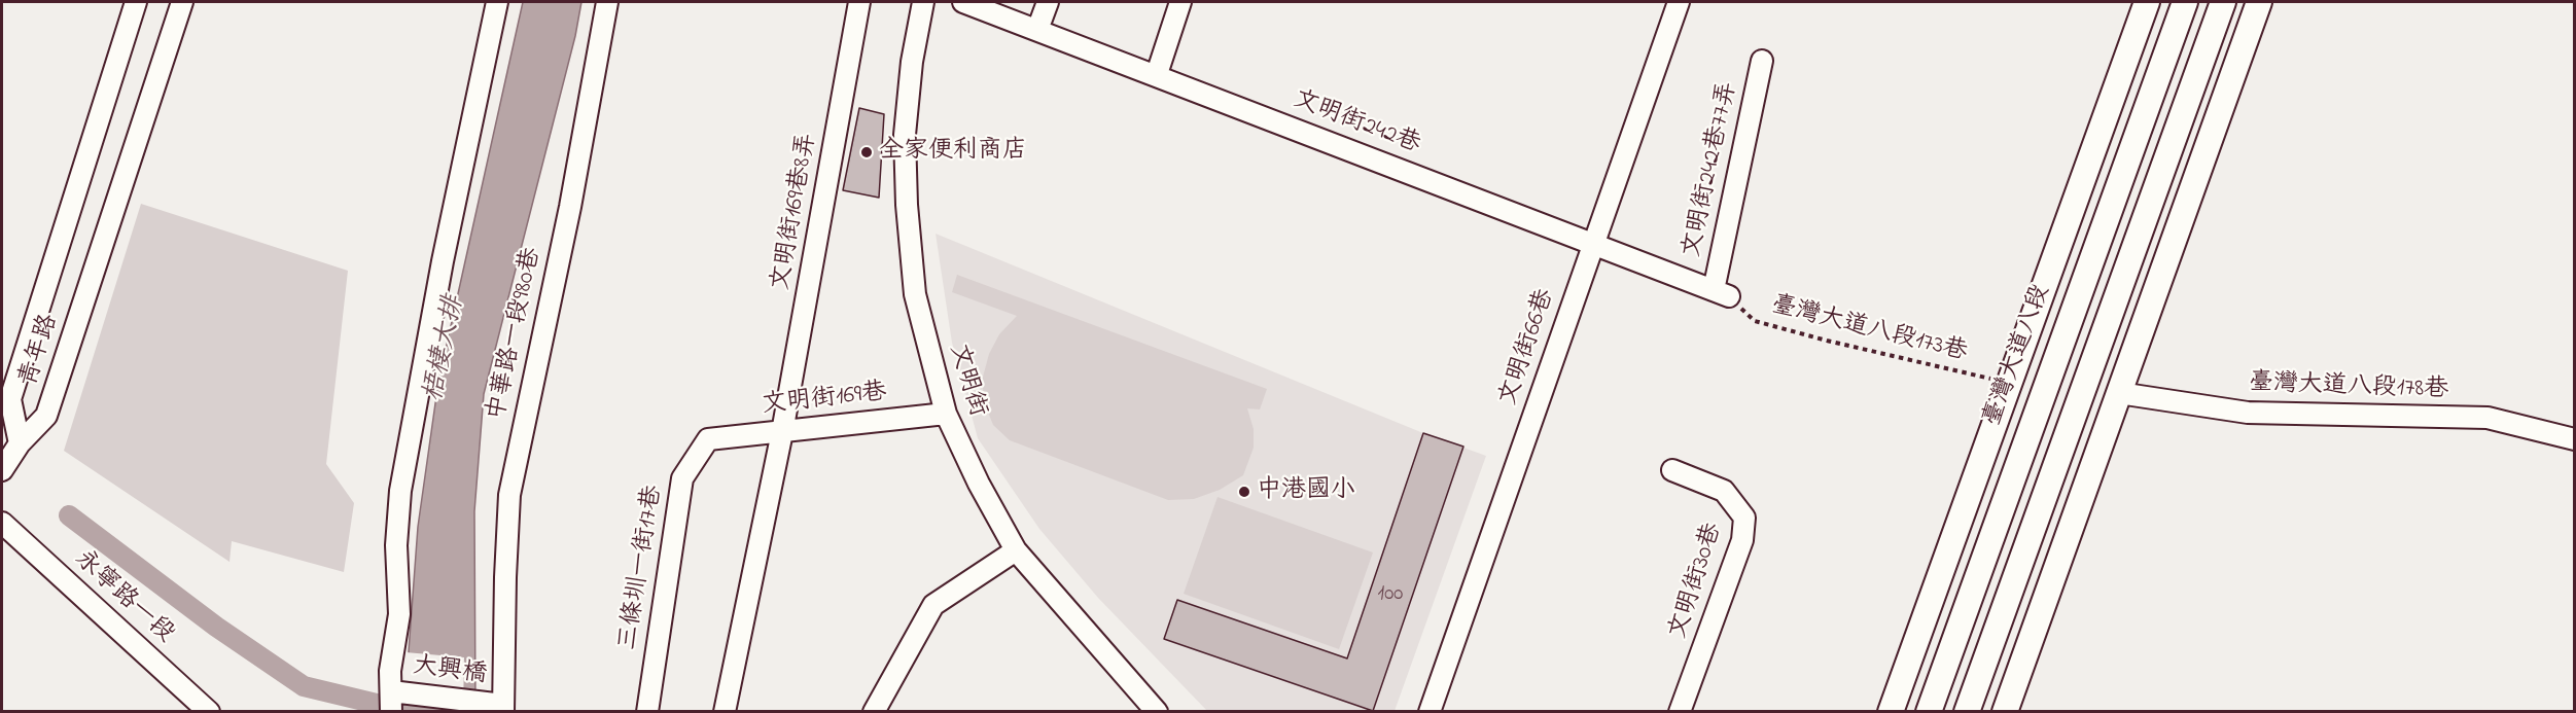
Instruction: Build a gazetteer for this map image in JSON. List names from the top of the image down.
{
  "streets": {
    "main road": ["臺灣大道八段"],
    "street": [
      "文明街242巷",
      "文明街242巷77弄",
      "文明街169巷8弄",
      "中華路一段980巷",
      "文明街66巷",
      "青年路",
      "文明街",
      "臺灣大道八段178巷",
      "文明街169巷",
      "三條圳一街17巷",
      "文明街30巷",
      "永寧路一段",
      "大興橋"
    ],
    "path": ["臺灣大道八段173巷"]
  },
  "crossings": [
    ["文明街242巷", "文明街242巷77弄"],
    ["文明街242巷", "臺灣大道八段173巷"],
    ["文明街242巷", "文明街66巷"],
    ["文明街242巷77弄", "臺灣大道八段173巷"],
    ["文明街169巷8弄", "文明街169巷"],
    ["臺灣大道八段173巷", "臺灣大道八段"],
    ["中華路一段980巷", "大興橋"],
    ["文明街", "文明街169巷"],
    ["文明街169巷", "三條圳一街17巷"]
  ],
  "water": ["梧棲大排"],
  "places": ["全家便利商店", "中港國小"],
  "house_numbers": ["100"]
}
